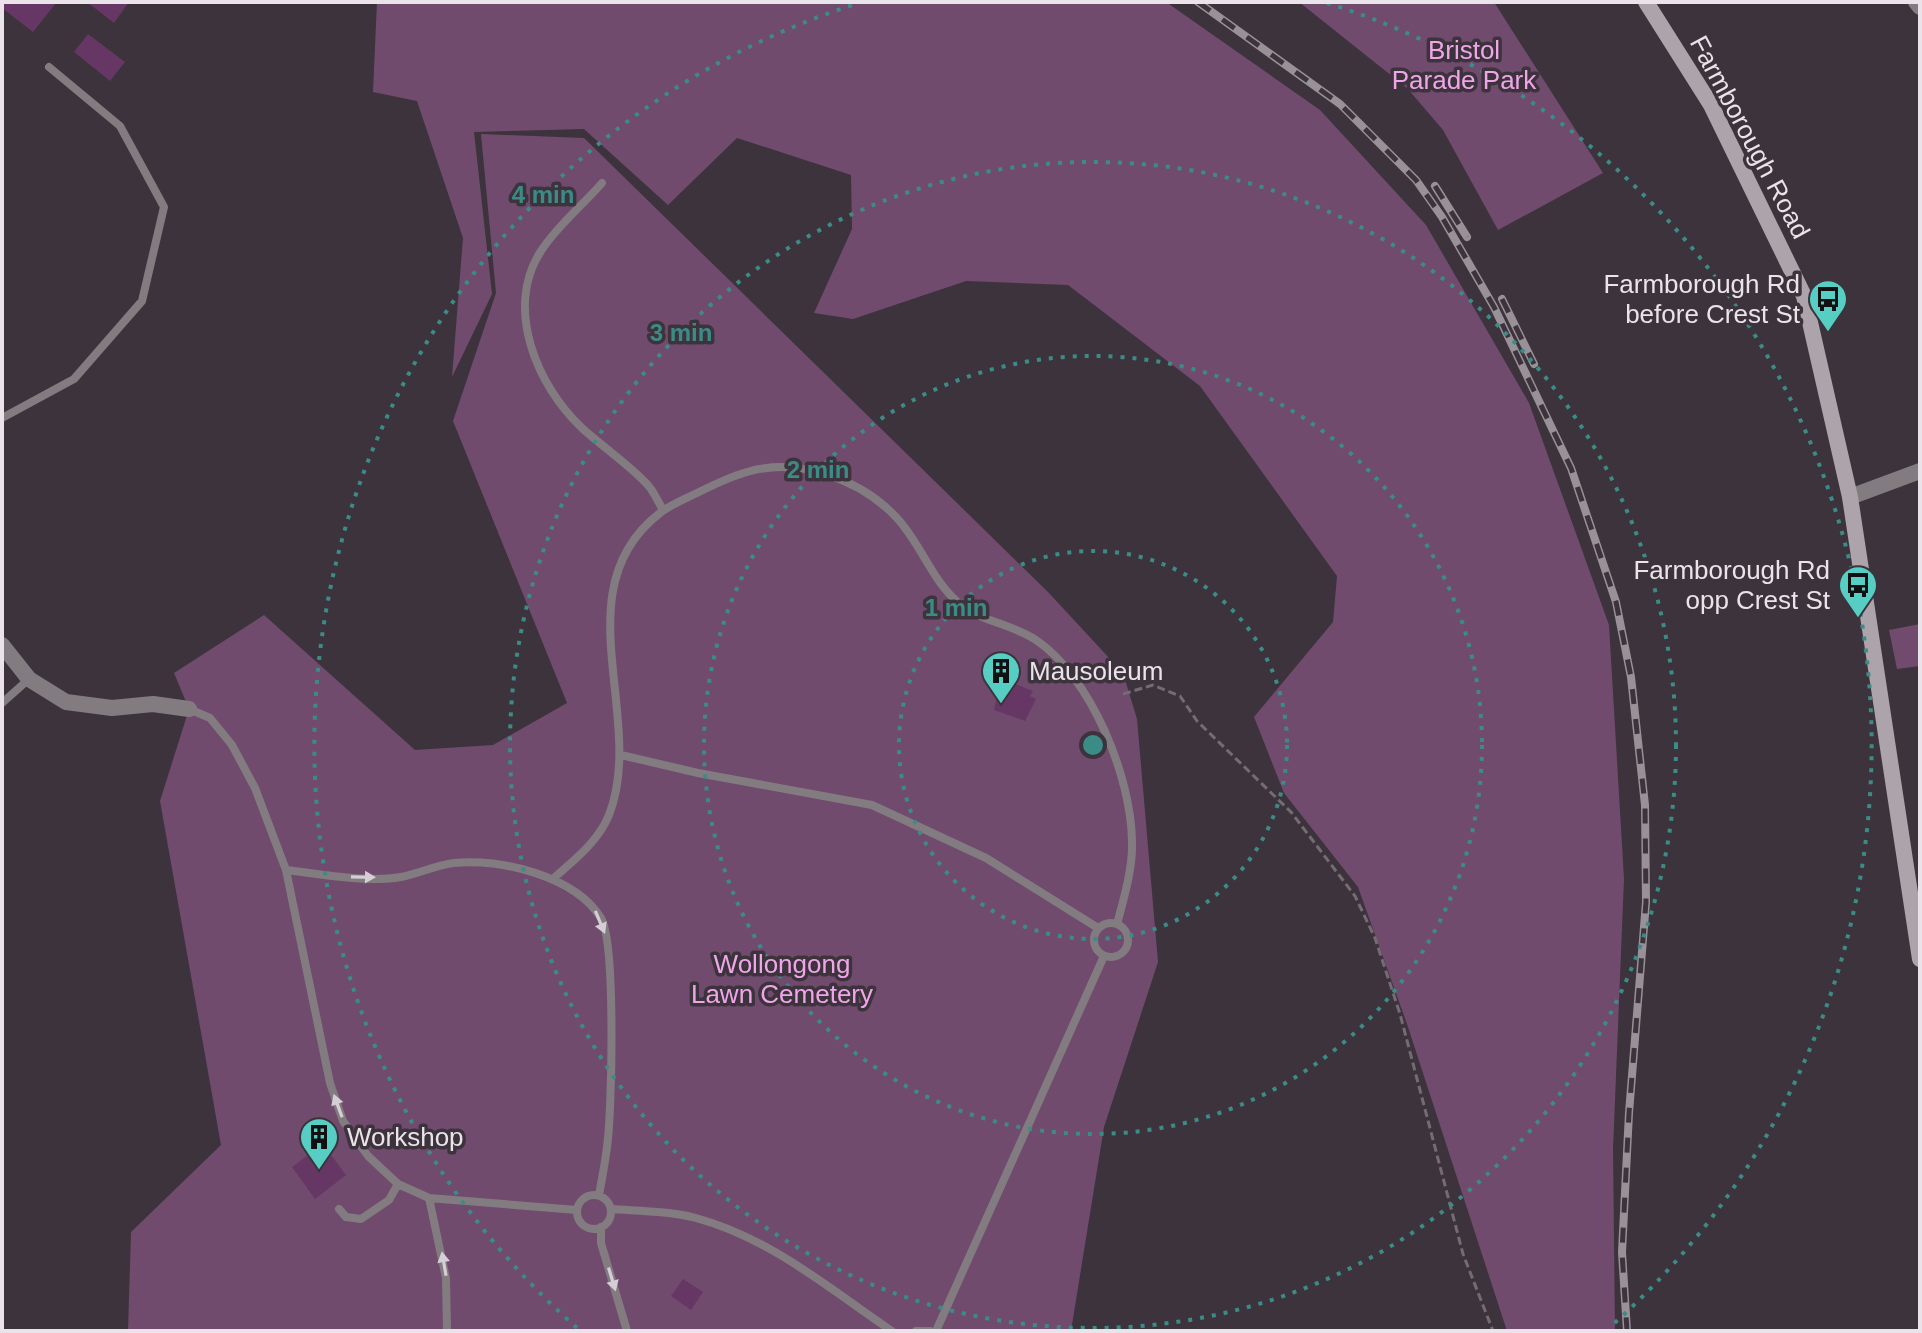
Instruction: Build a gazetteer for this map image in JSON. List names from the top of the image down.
{
  "streets": {
    "street": ["Farmborough Road"]
  },
  "parks": ["Bristol Parade Park", "Wollongong Lawn Cemetery"],
  "places": {
    "bus stop": ["Farmborough Rd before Crest St", "Farmborough Rd opp Crest St"],
    "building": ["Mausoleum", "Workshop"]
  },
  "rings": [
    "4 min",
    "3 min",
    "2 min",
    "1 min"
  ]
}
